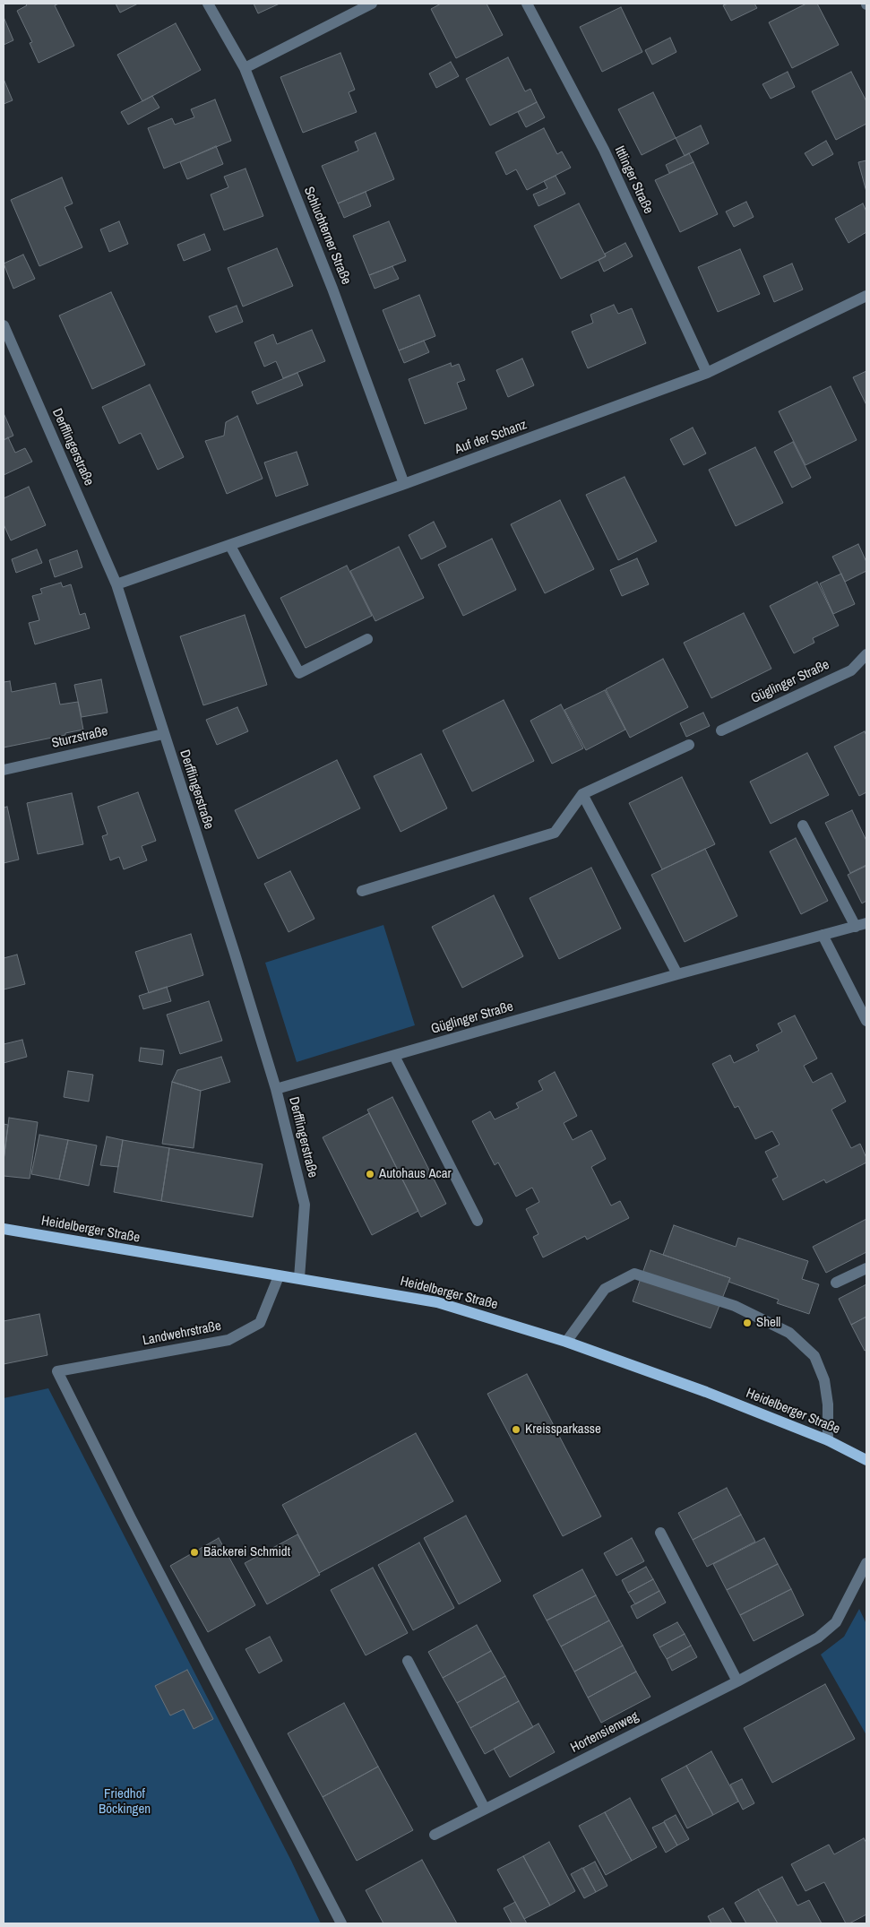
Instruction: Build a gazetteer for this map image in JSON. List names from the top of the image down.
{
  "streets": {
    "main road": ["Heidelberger Straße"],
    "street": [
      "Ittlinger Straße",
      "Schluchterner Straße",
      "Auf der Schanz",
      "Derfflingerstraße",
      "Güglinger Straße",
      "Sturzstraße",
      "Landwehrstraße",
      "Hortensienweg"
    ]
  },
  "crossings": [
    ["Ittlinger Straße", "Auf der Schanz"],
    ["Schluchterner Straße", "Auf der Schanz"],
    ["Auf der Schanz", "Derfflingerstraße"],
    ["Derfflingerstraße", "Güglinger Straße"],
    ["Derfflingerstraße", "Sturzstraße"],
    ["Derfflingerstraße", "Heidelberger Straße"],
    ["Heidelberger Straße", "Landwehrstraße"]
  ],
  "parks": ["Friedhof Böckingen"],
  "places": [
    "Autohaus Acar",
    "Shell",
    "Kreissparkasse",
    "Bäckerei Schmidt"
  ]
}
